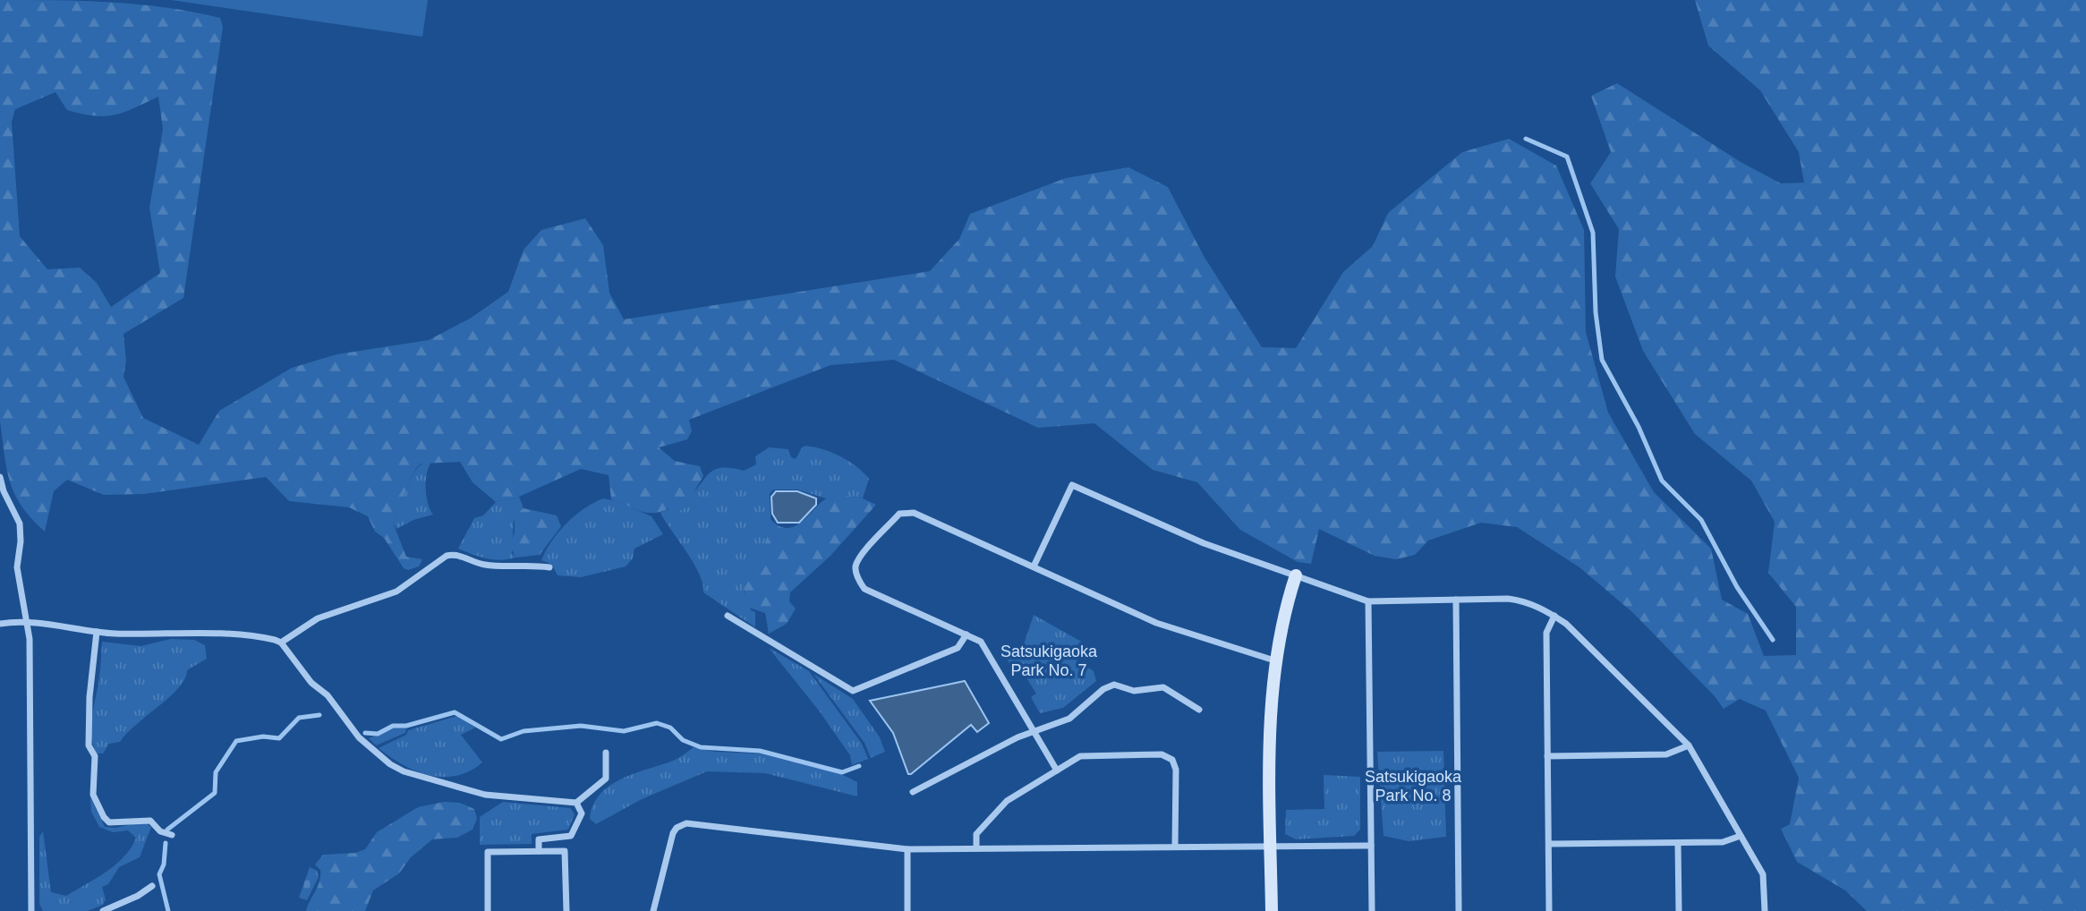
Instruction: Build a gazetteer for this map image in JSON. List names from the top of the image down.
{
  "parks": ["Satsukigaoka Park No. 7", "Satsukigaoka Park No. 8"]
}
